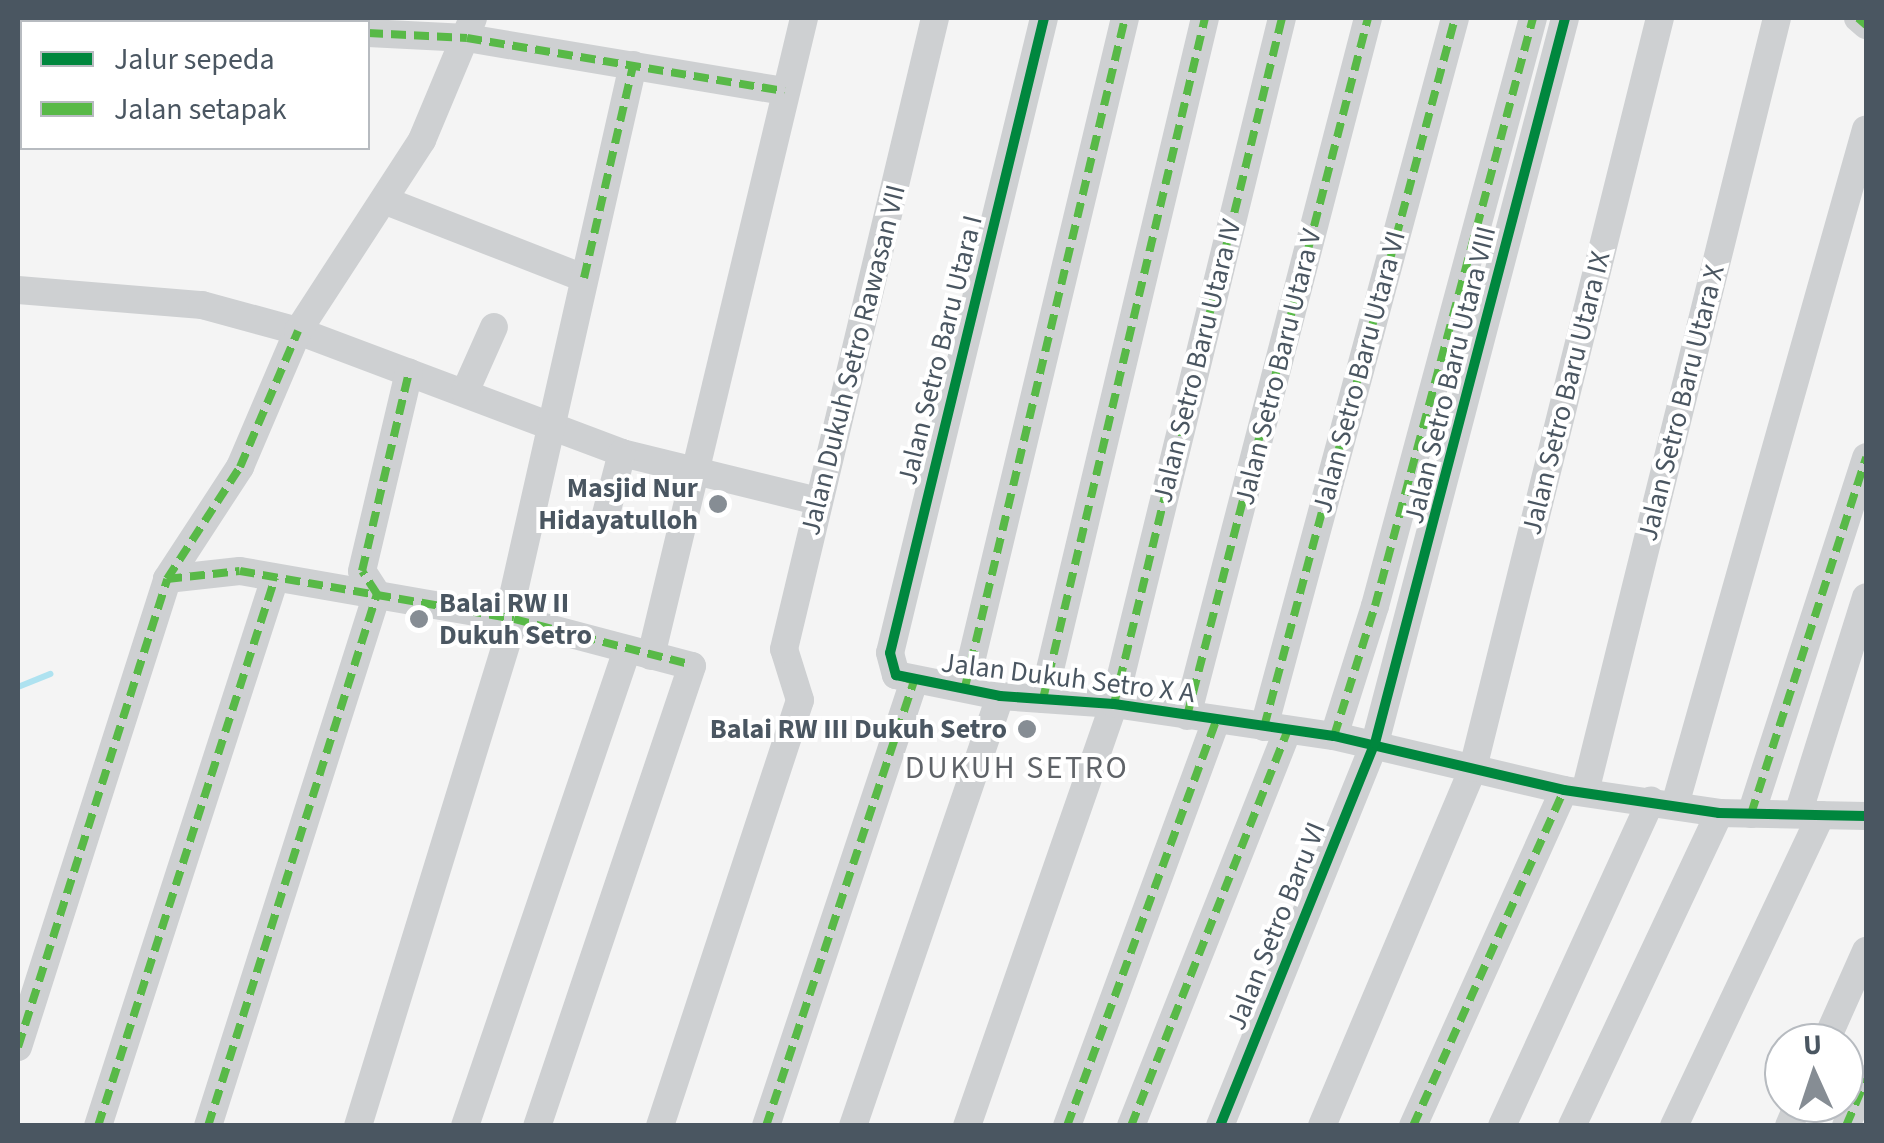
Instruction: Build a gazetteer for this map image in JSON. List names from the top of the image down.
{
  "streets": {
    "street": [
      "Jalan Setro Baru Utara I",
      "Jalan Dukuh Setro Rawasan VII",
      "Jalan Setro Baru Utara IV",
      "Jalan Setro Baru Utara V",
      "Jalan Setro Baru Utara VI",
      "Jalan Setro Baru Utara VIII",
      "Jalan Setro Baru Utara IX",
      "Jalan Setro Baru Utara X",
      "Jalan Dukuh Setro X A",
      "Jalan Setro Baru VI"
    ]
  },
  "crossings": [
    ["Jalan Setro Baru Utara I", "Jalan Dukuh Setro X A"],
    ["Jalan Setro Baru Utara IV", "Jalan Dukuh Setro X A"],
    ["Jalan Setro Baru Utara V", "Jalan Dukuh Setro X A"],
    ["Jalan Setro Baru Utara VI", "Jalan Dukuh Setro X A"],
    ["Jalan Setro Baru Utara VIII", "Jalan Dukuh Setro X A"],
    ["Jalan Setro Baru Utara VIII", "Jalan Setro Baru VI"],
    ["Jalan Setro Baru Utara IX", "Jalan Dukuh Setro X A"],
    ["Jalan Setro Baru Utara X", "Jalan Dukuh Setro X A"],
    ["Jalan Dukuh Setro X A", "Jalan Setro Baru VI"]
  ],
  "districts": ["DUKUH SETRO"],
  "places": ["Masjid Nur Hidayatulloh", "Balai RW II Dukuh Setro", "Balai RW III Dukuh Setro"],
  "legend": ["Jalur sepeda", "Jalan setapak"],
  "north": "top"
}
